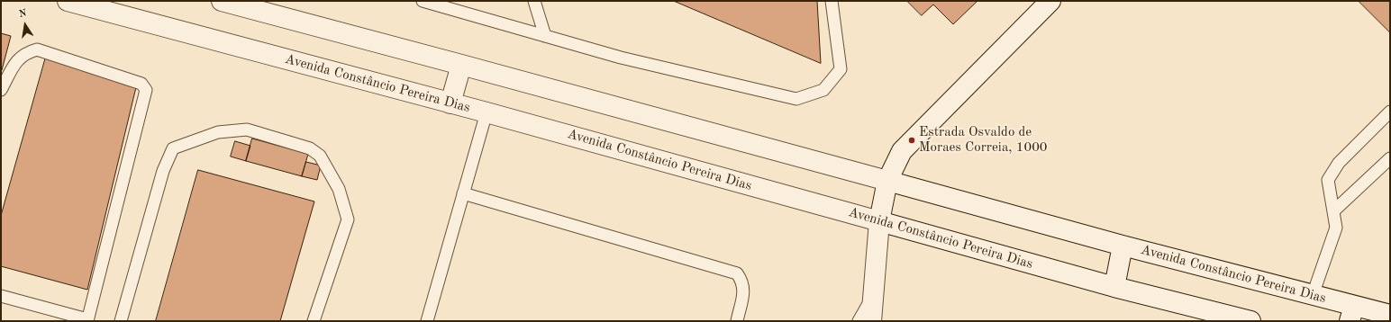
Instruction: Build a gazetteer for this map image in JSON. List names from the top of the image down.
{
  "streets": {
    "street": ["Avenida Constâncio Pereira Dias"]
  },
  "places": ["Estrada Osvaldo de Moraes Correia, 1000"],
  "north": "top"
}
